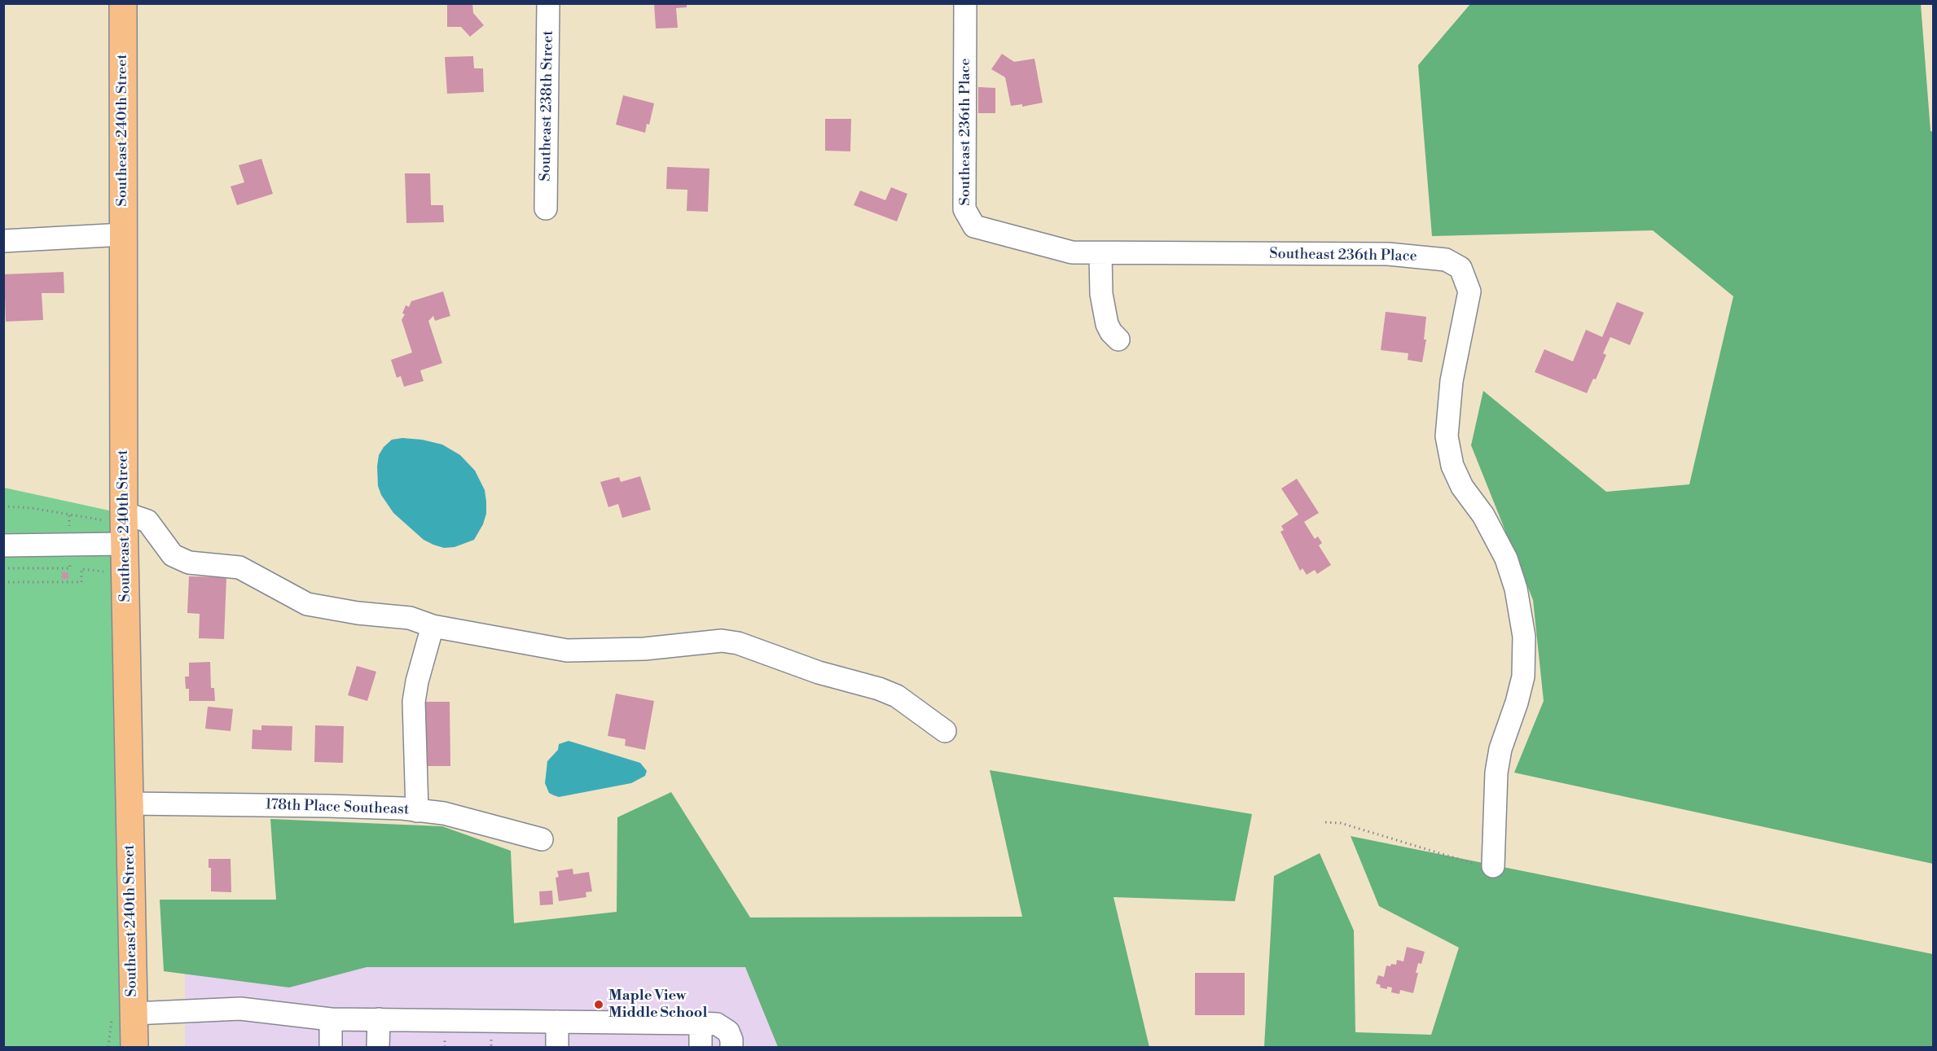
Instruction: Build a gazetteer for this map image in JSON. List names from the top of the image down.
{
  "streets": {
    "main road": ["Southeast 240th Street"],
    "street": ["Southeast 238th Street", "Southeast 236th Place", "178th Place Southeast"]
  },
  "crossings": [
    ["Southeast 240th Street", "178th Place Southeast"]
  ],
  "places": ["Maple View Middle School"]
}
